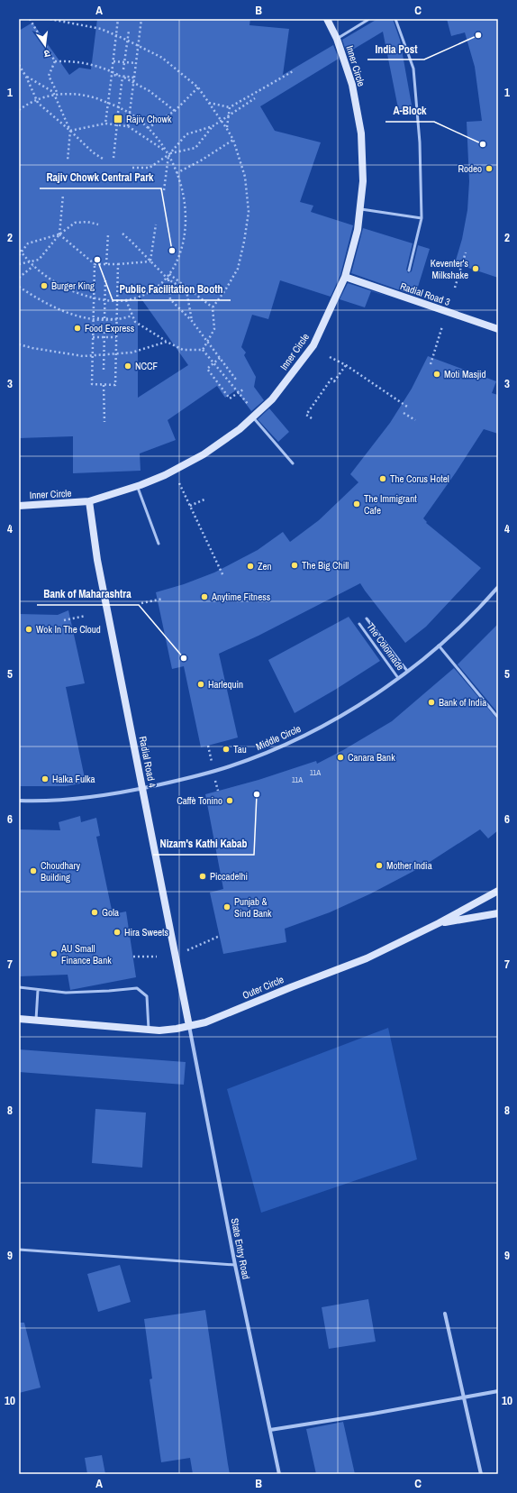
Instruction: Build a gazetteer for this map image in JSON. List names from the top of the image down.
{
  "streets": {
    "street": [
      "Inner Circle",
      "Radial Road 3",
      "Middle Circle",
      "Radial Road 4",
      "Outer Circle",
      "State Entry Road"
    ],
    "lane": ["The Colonnade"]
  },
  "crossings": [
    ["Inner Circle", "Radial Road 3"],
    ["Inner Circle", "Radial Road 4"],
    ["The Colonnade", "Middle Circle"],
    ["Middle Circle", "Radial Road 4"],
    ["Radial Road 4", "Outer Circle"],
    ["Radial Road 4", "State Entry Road"],
    ["Outer Circle", "State Entry Road"]
  ],
  "places": {
    "other": [
      "India Post",
      "A-Block",
      "Rodeo",
      "Rajiv Chowk Central Park",
      "Public Facilitation Booth",
      "Keventer's Milkshake",
      "Burger King",
      "Food Express",
      "NCCF",
      "Moti Masjid",
      "The Corus Hotel",
      "The Immigrant Cafe",
      "The Big Chill",
      "Zen",
      "Anytime Fitness",
      "Wok In The Cloud",
      "Bank of Maharashtra",
      "Harlequin",
      "Bank of India",
      "Tau",
      "Canara Bank",
      "Halka Fulka",
      "Nizam's Kathi Kabab",
      "Caffè Tonino",
      "Mother India",
      "Choudhary Building",
      "Piccadelhi",
      "Punjab & Sind Bank",
      "Gola",
      "Hira Sweets",
      "AU Small Finance Bank"
    ],
    "transit": ["Rajiv Chowk"]
  },
  "house_numbers": ["11A", "11A"],
  "north": "bottom",
  "grid": {
    "columns": ["A", "B", "C"],
    "rows": [
      "1",
      "2",
      "3",
      "4",
      "5",
      "6",
      "7",
      "8",
      "9",
      "10"
    ]
  }
}
